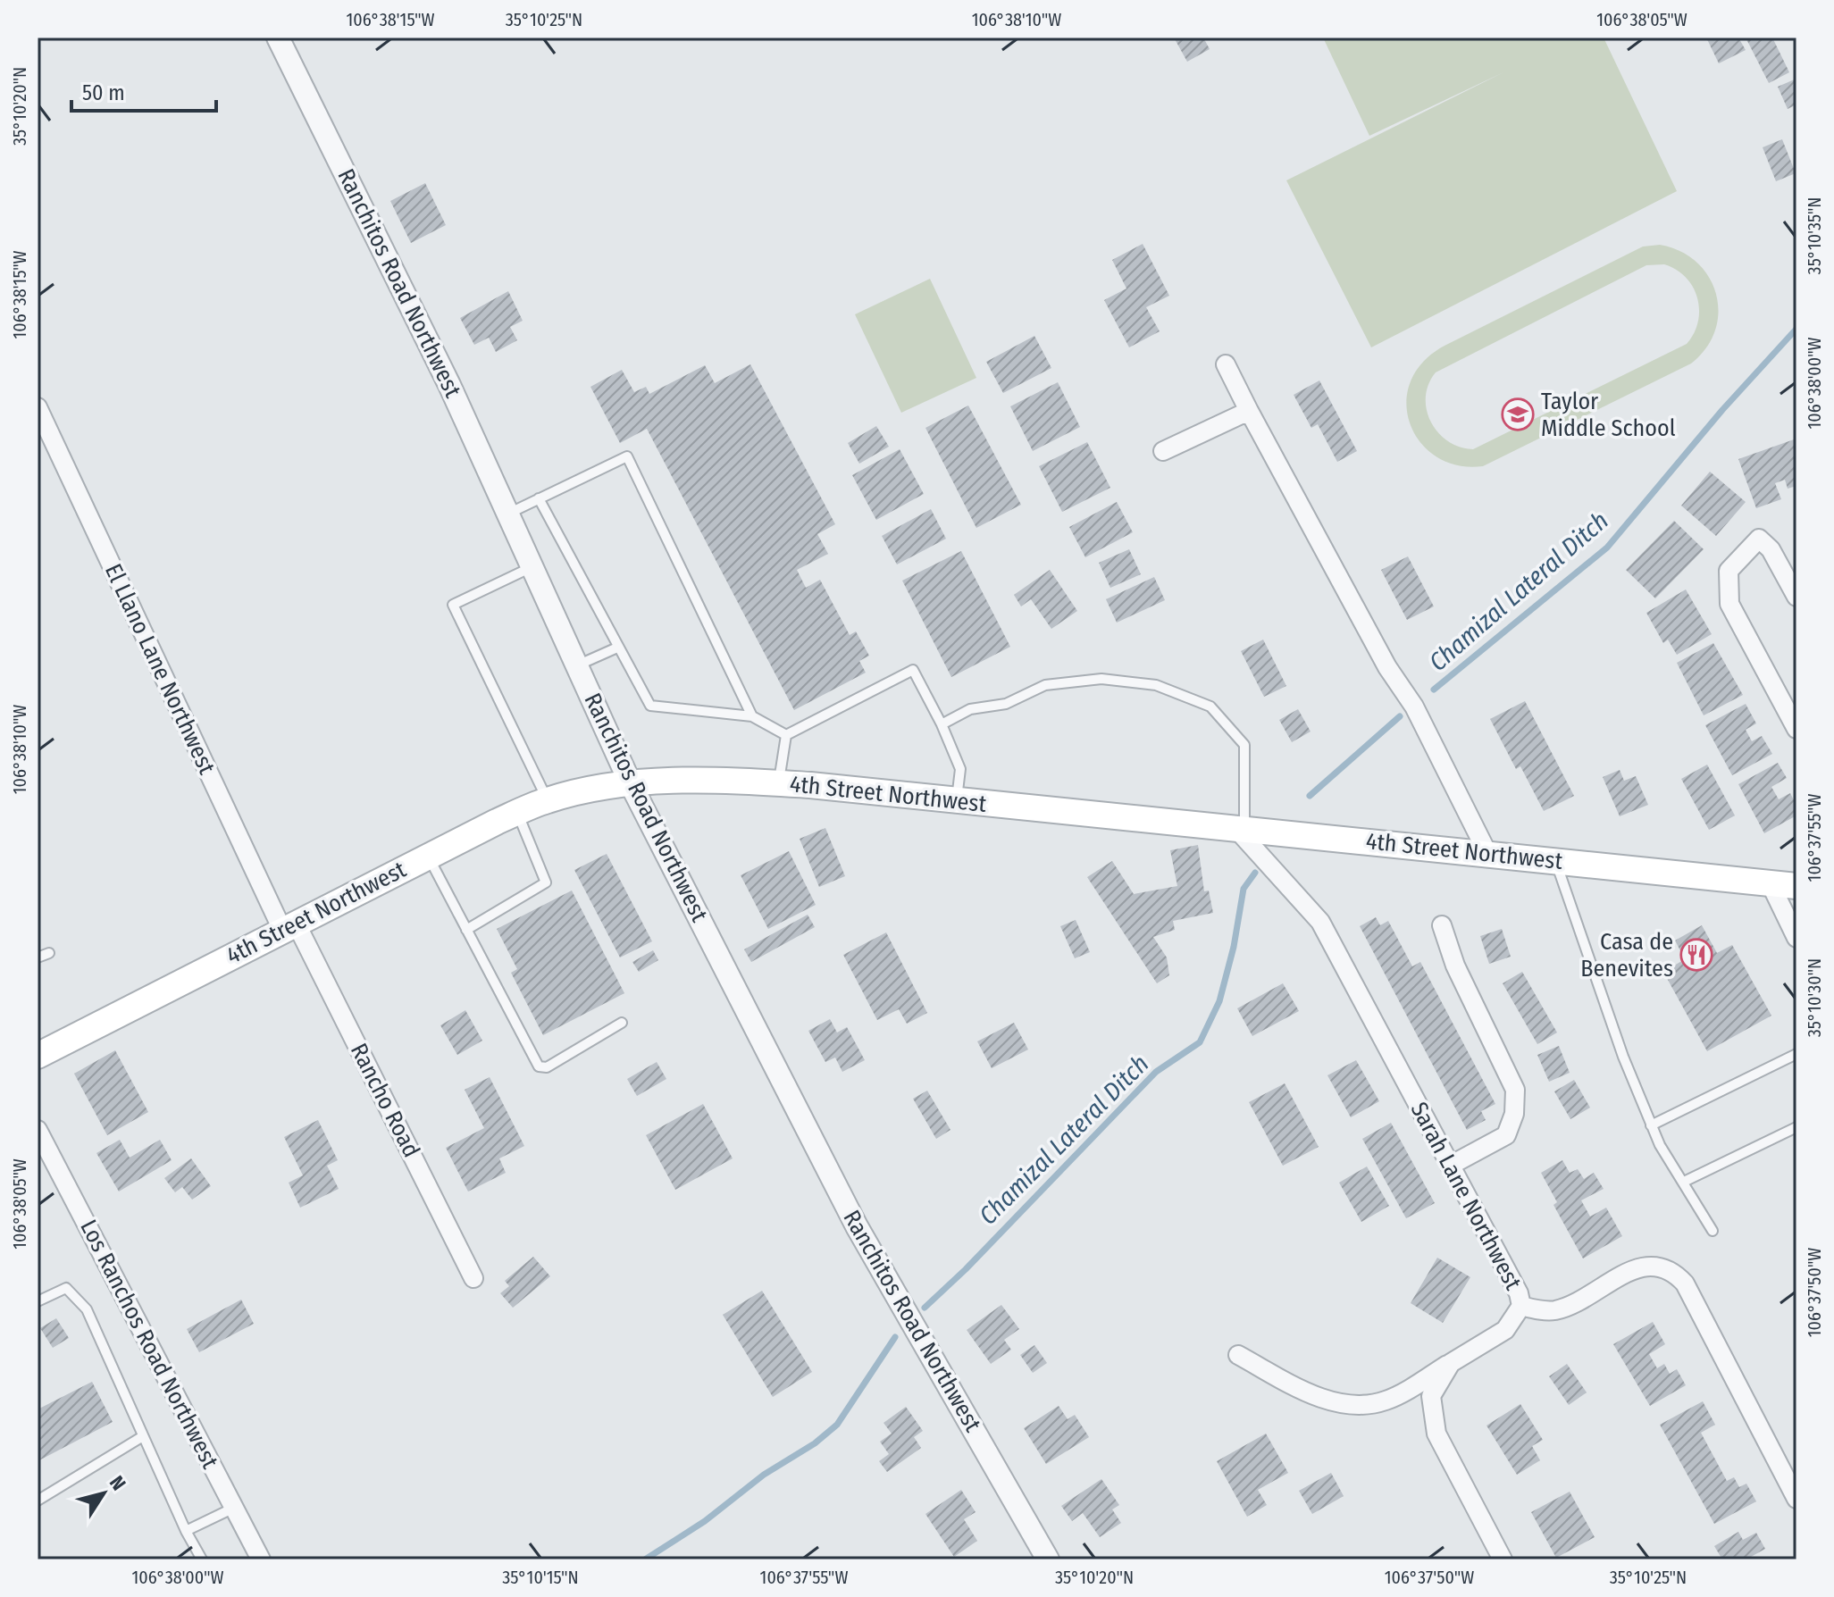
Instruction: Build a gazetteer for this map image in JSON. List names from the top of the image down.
{
  "streets": {
    "main road": ["4th Street Northwest"],
    "street": [
      "Ranchitos Road Northwest",
      "El Llano Lane Northwest",
      "Rancho Road",
      "Sarah Lane Northwest",
      "Los Ranchos Road Northwest"
    ]
  },
  "crossings": [
    ["Ranchitos Road Northwest", "4th Street Northwest"],
    ["El Llano Lane Northwest", "4th Street Northwest"],
    ["El Llano Lane Northwest", "Rancho Road"],
    ["4th Street Northwest", "Rancho Road"],
    ["4th Street Northwest", "Sarah Lane Northwest"]
  ],
  "water": ["Chamizal Lateral Ditch"],
  "places": {
    "school or university": ["Taylor Middle School"],
    "restaurant": ["Casa de Benevites"]
  },
  "scale_bar": "50 m",
  "north": "top right",
  "coordinates": [
    "106°38'15\"W",
    "35°10'25\"N",
    "106°38'10\"W",
    "106°38'05\"W",
    "35°10'20\"N",
    "35°10'35\"N",
    "106°38'00\"W",
    "106°37'55\"W",
    "35°10'30\"N",
    "106°37'50\"W",
    "35°10'15\"N"
  ]
}
